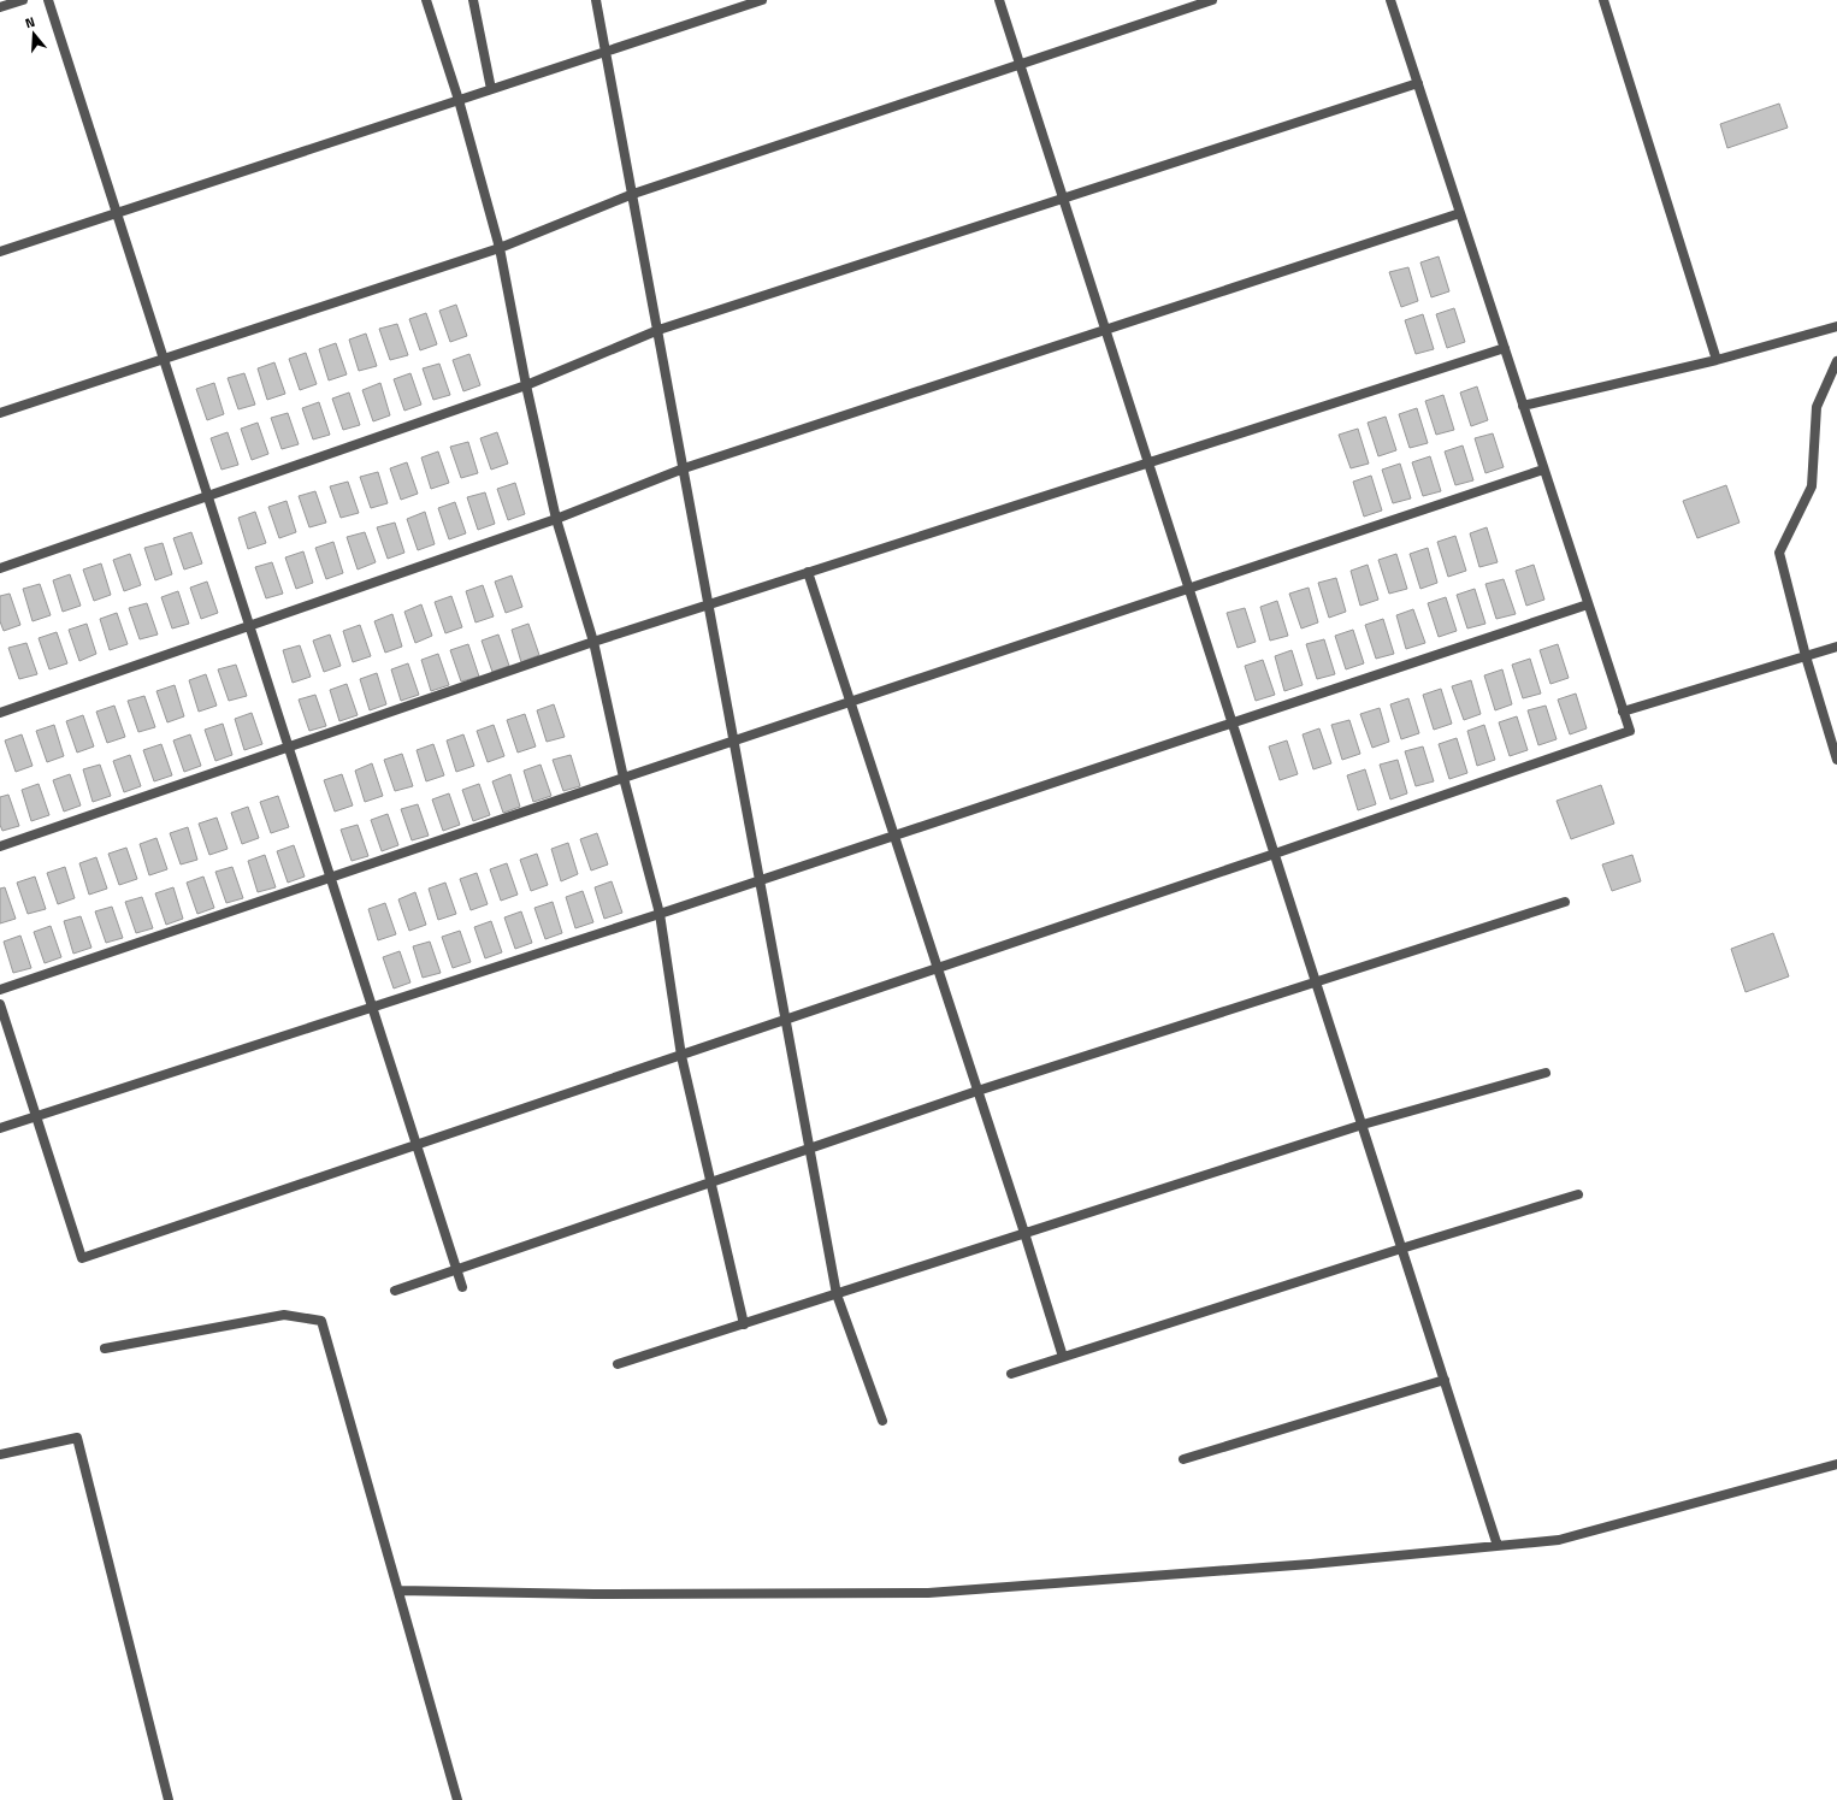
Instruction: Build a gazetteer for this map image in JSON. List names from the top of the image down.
{
  "north": "top"
}
